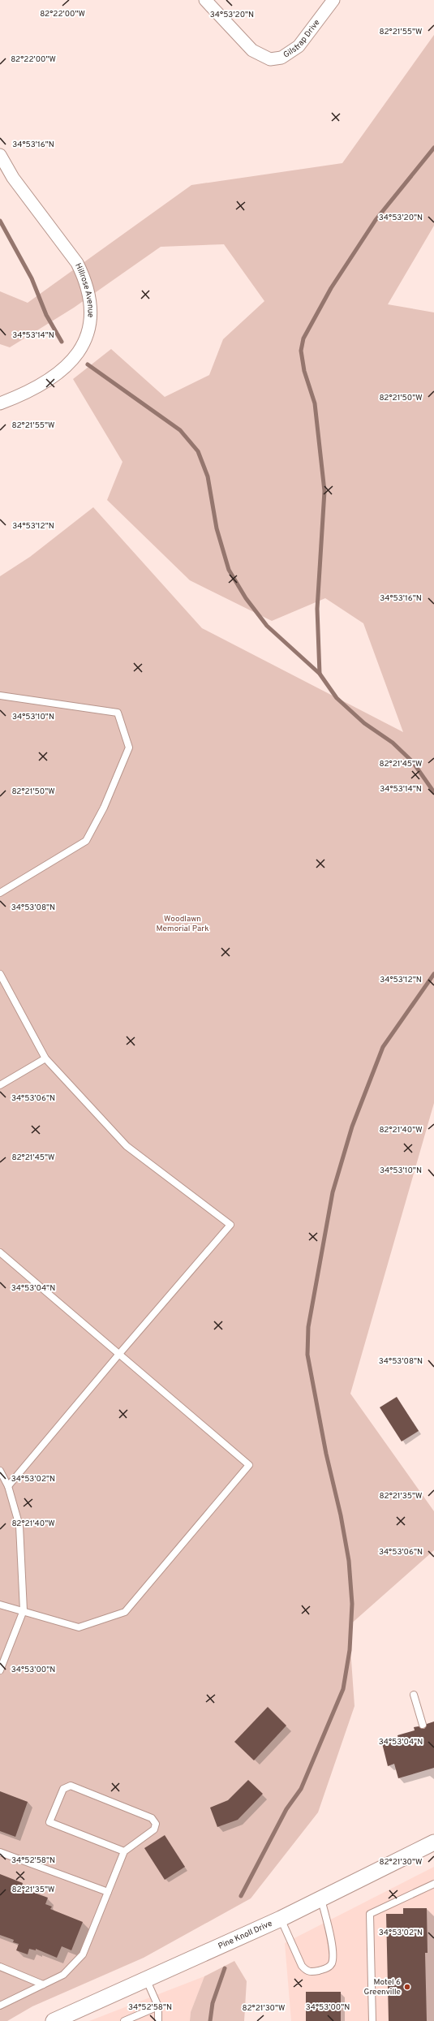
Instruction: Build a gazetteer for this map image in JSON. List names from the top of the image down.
{
  "streets": {
    "street": ["Gilstrap Drive", "Hillrose Avenue", "Pine Knoll Drive"]
  },
  "parks": ["Woodlawn Memorial Park"],
  "places": ["Motel 6 Greenville"],
  "coordinates": [
    "82°22'00\"W",
    "34°53'20\"N",
    "82°21'55\"W",
    "34°53'16\"N",
    "34°53'14\"N",
    "82°21'50\"W",
    "34°53'12\"N",
    "34°53'10\"N",
    "82°21'45\"W",
    "34°53'08\"N",
    "34°53'06\"N",
    "82°21'40\"W",
    "34°53'04\"N",
    "34°53'02\"N",
    "82°21'35\"W",
    "34°53'00\"N",
    "34°52'58\"N",
    "82°21'30\"W"
  ]
}
